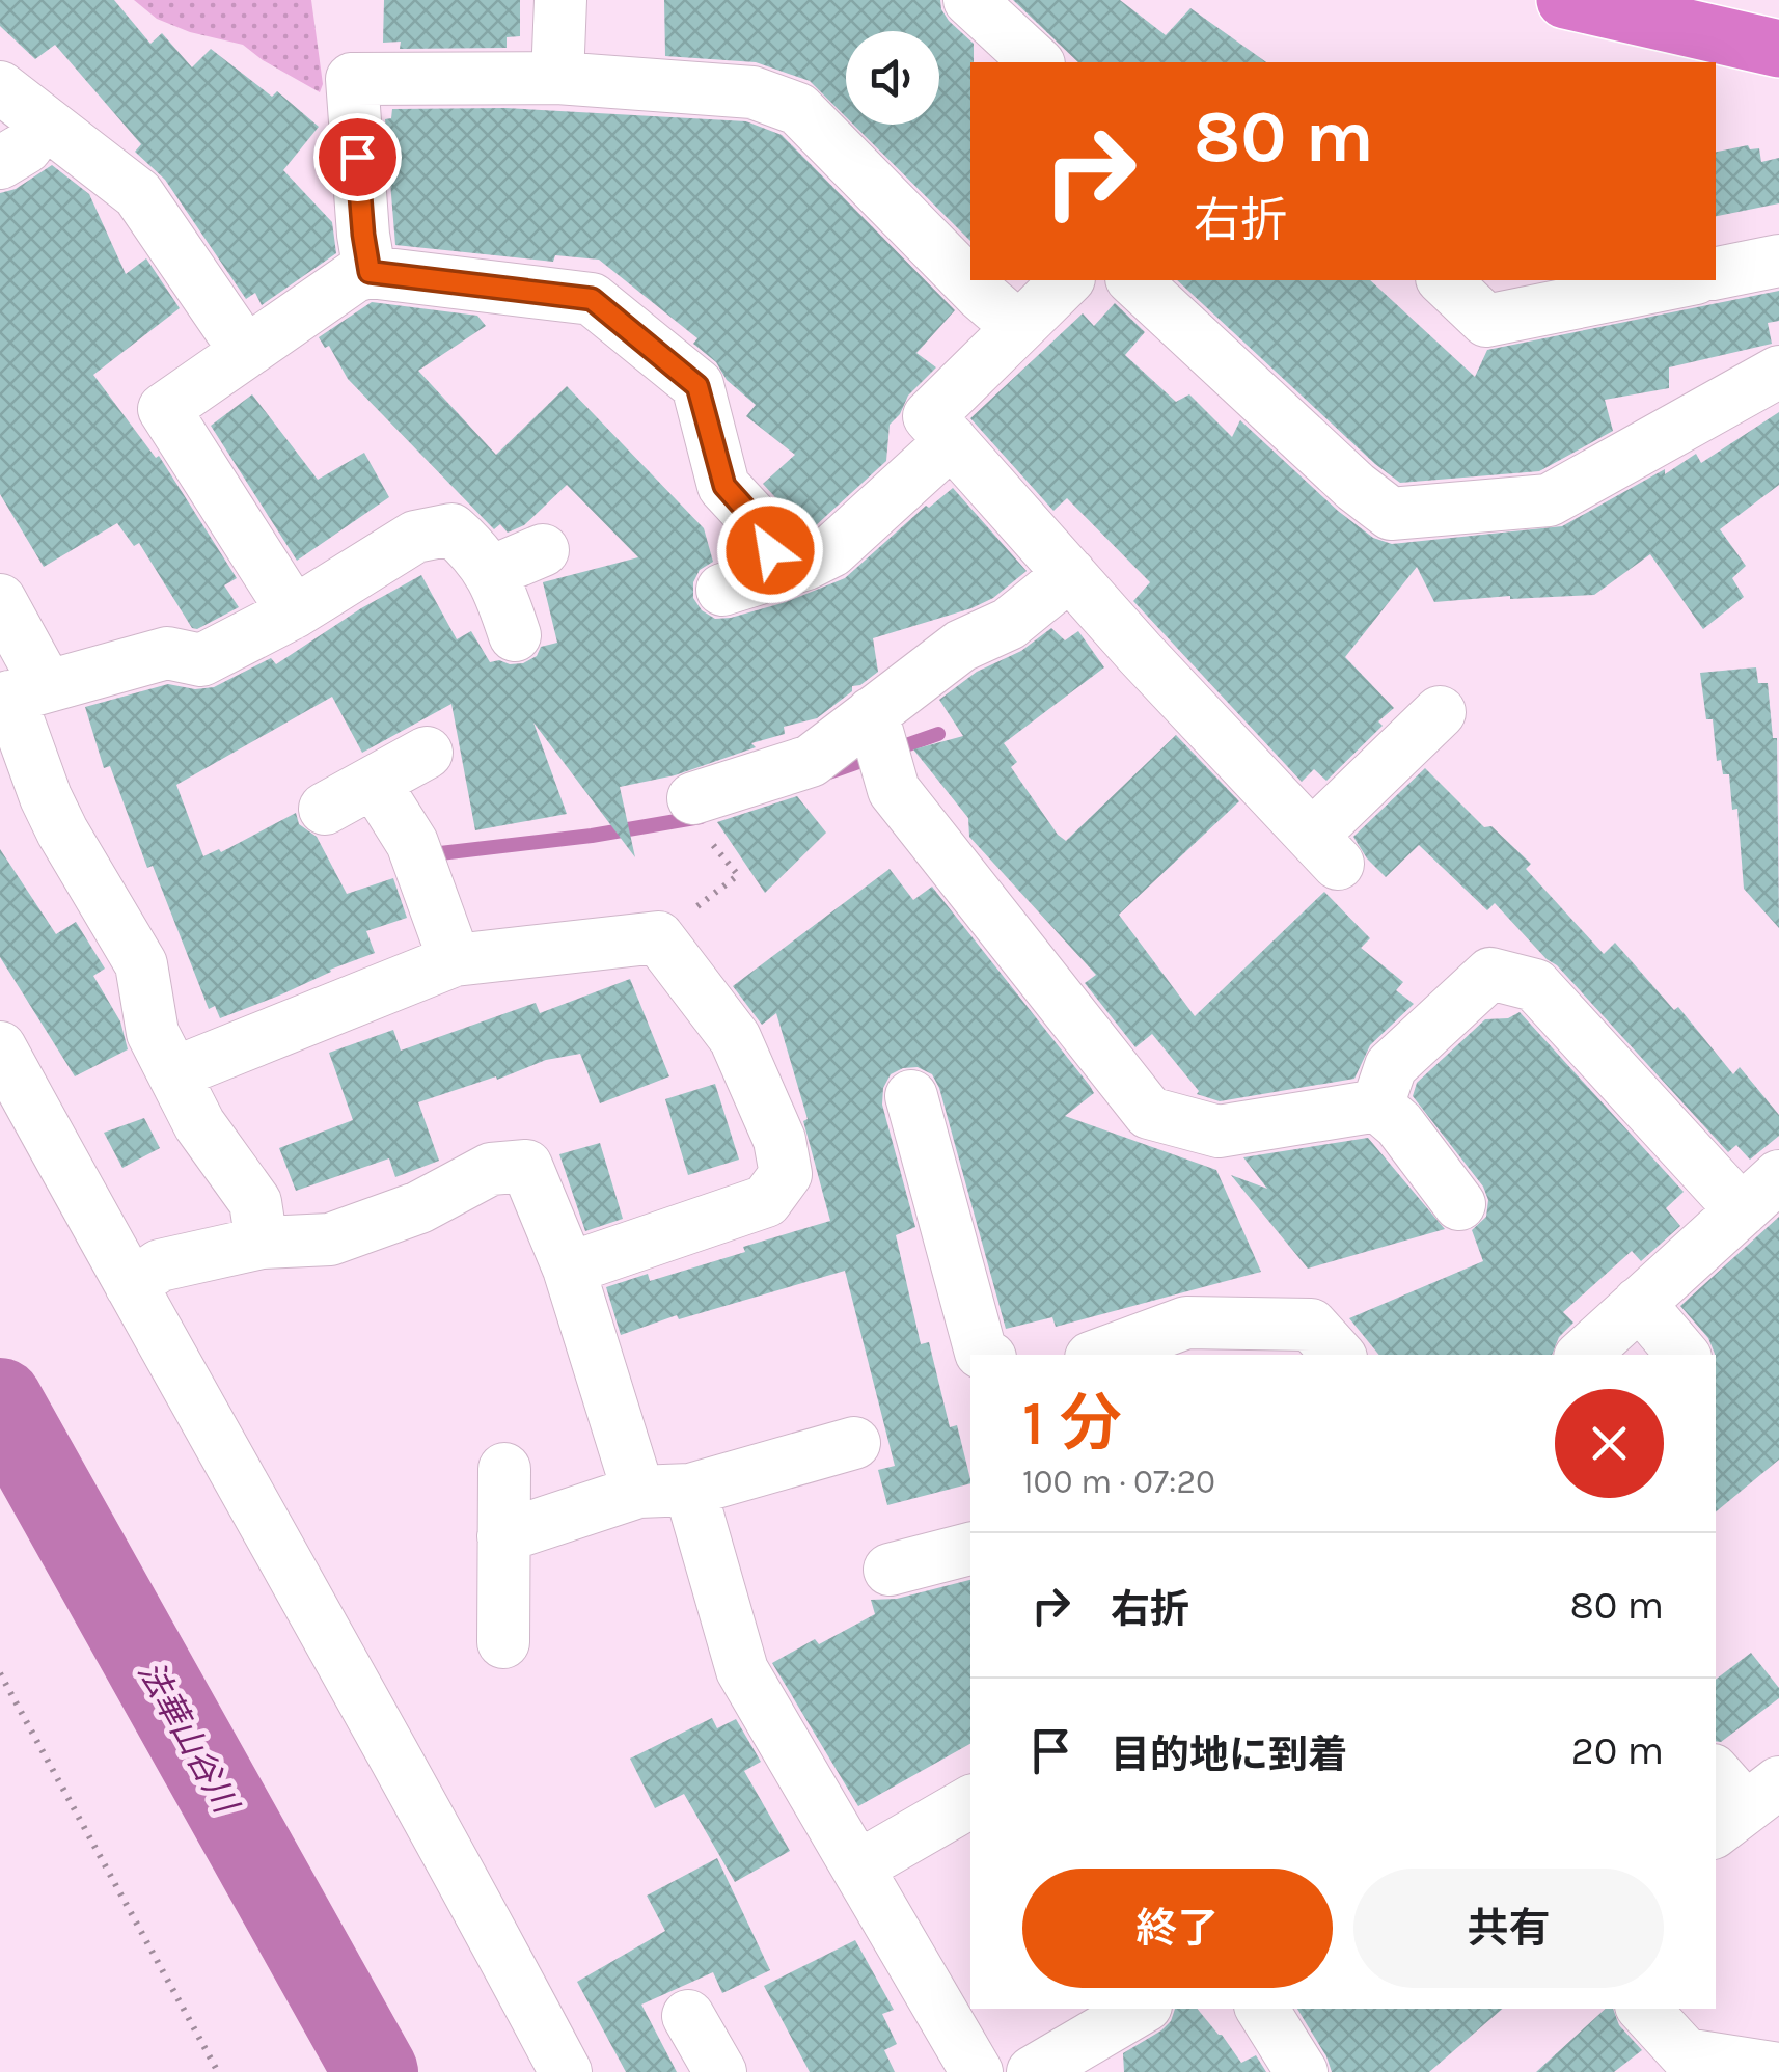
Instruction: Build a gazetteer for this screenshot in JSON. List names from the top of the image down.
{
  "water": ["法華山谷川"],
  "page": {
    "turn": ["80 m", "右折"],
    "heading": ["1 分", "100 m · 07:20"],
    "list": [
      {
        "name": "右折",
        "value": "80 m"
      },
      {
        "name": "目的地に到着",
        "value": "20 m"
      }
    ],
    "buttons": ["終了", "共有"]
  }
}
